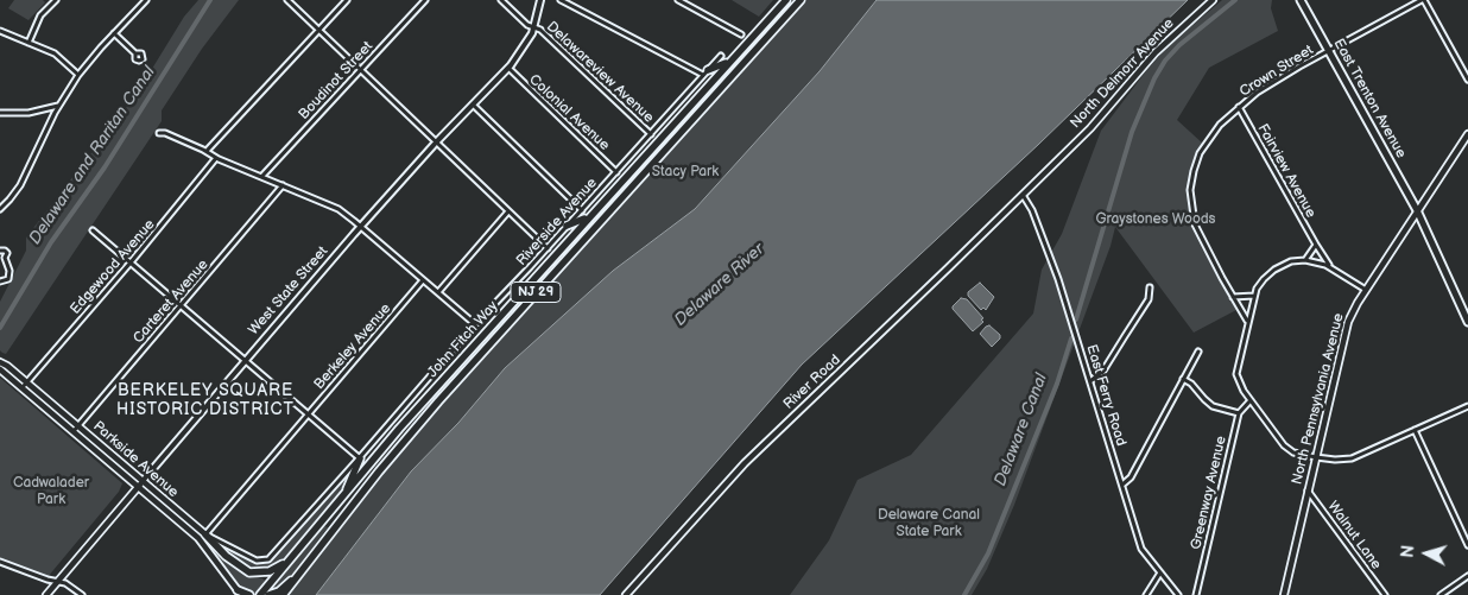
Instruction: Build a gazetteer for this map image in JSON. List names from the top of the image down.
{
  "streets": {
    "highway": ["NJ 29", "John Fitch Way"],
    "main road": [
      "North Delmorr Avenue",
      "East Trenton Avenue",
      "West State Street",
      "River Road",
      "North Pennsylvania Avenue",
      "Parkside Avenue"
    ],
    "street": [
      "Crown Street",
      "Delawareview Avenue",
      "Boudinot Street",
      "Colonial Avenue",
      "Fairview Avenue",
      "Riverside Avenue",
      "Edgewood Avenue",
      "Carteret Avenue",
      "Berkeley Avenue",
      "East Ferry Road",
      "Greenway Avenue",
      "Walnut Lane"
    ]
  },
  "crossings": [
    ["Crown Street", "East Trenton Avenue"],
    ["Crown Street", "Fairview Avenue"],
    ["Delawareview Avenue", "Riverside Avenue"],
    ["Delawareview Avenue", "West State Street"],
    ["North Delmorr Avenue", "River Road"],
    ["North Delmorr Avenue", "East Ferry Road"],
    ["East Trenton Avenue", "North Pennsylvania Avenue"],
    ["Colonial Avenue", "Riverside Avenue"],
    ["Colonial Avenue", "West State Street"],
    ["Riverside Avenue", "Parkside Avenue"],
    ["Edgewood Avenue", "Parkside Avenue"],
    ["West State Street", "Parkside Avenue"],
    ["Carteret Avenue", "Parkside Avenue"],
    ["Berkeley Avenue", "Parkside Avenue"],
    ["River Road", "East Ferry Road"],
    ["North Pennsylvania Avenue", "Walnut Lane"]
  ],
  "districts": ["BERKELEY SQUARE HISTORIC DISTRICT"],
  "water": ["Delaware and Raritan Canal", "Delaware River", "Delaware Canal"],
  "parks": [
    "Stacy Park",
    "Graystones Woods",
    "Cadwalader Park",
    "Delaware Canal State Park"
  ],
  "north": "left"
}
